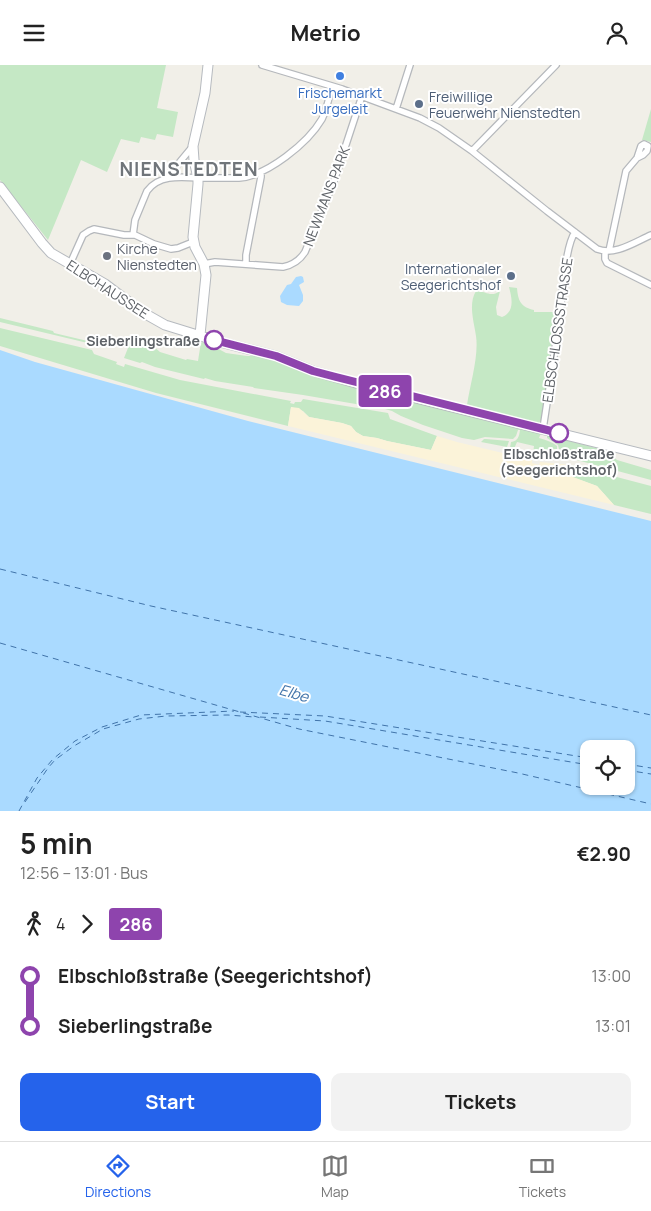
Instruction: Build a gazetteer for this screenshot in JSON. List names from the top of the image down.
{
  "streets": {
    "main road": ["ELBCHAUSSEE"],
    "street": ["NEWMANS PARK", "ELBSCHLOSSSTRASSE"]
  },
  "crossings": [
    ["ELBCHAUSSEE", "ELBSCHLOSSSTRASSE"]
  ],
  "districts": ["NIENSTEDTEN"],
  "water": ["Elbe"],
  "places": [
    "Frischemarkt Jurgeleit",
    "Freiwillige Feuerwehr Nienstedten",
    "Kirche Nienstedten",
    "Internationaler Seegerichtshof",
    "Sieberlingstraße",
    "Elbschloßstraße (Seegerichtshof)"
  ],
  "lines": ["bus line 286"],
  "page": {
    "header": "Metrio",
    "on_map": "286",
    "heading": ["5 min", "12:56 – 13:01 · Bus", "€2.90"],
    "legs": ["4", "286"],
    "list": [
      {
        "name": "Elbschloßstraße (Seegerichtshof)",
        "value": "13:00"
      },
      {
        "name": "Sieberlingstraße",
        "value": "13:01"
      }
    ],
    "buttons": ["Start", "Tickets"],
    "tabs": ["Directions", "Map", "Tickets"]
  }
}
